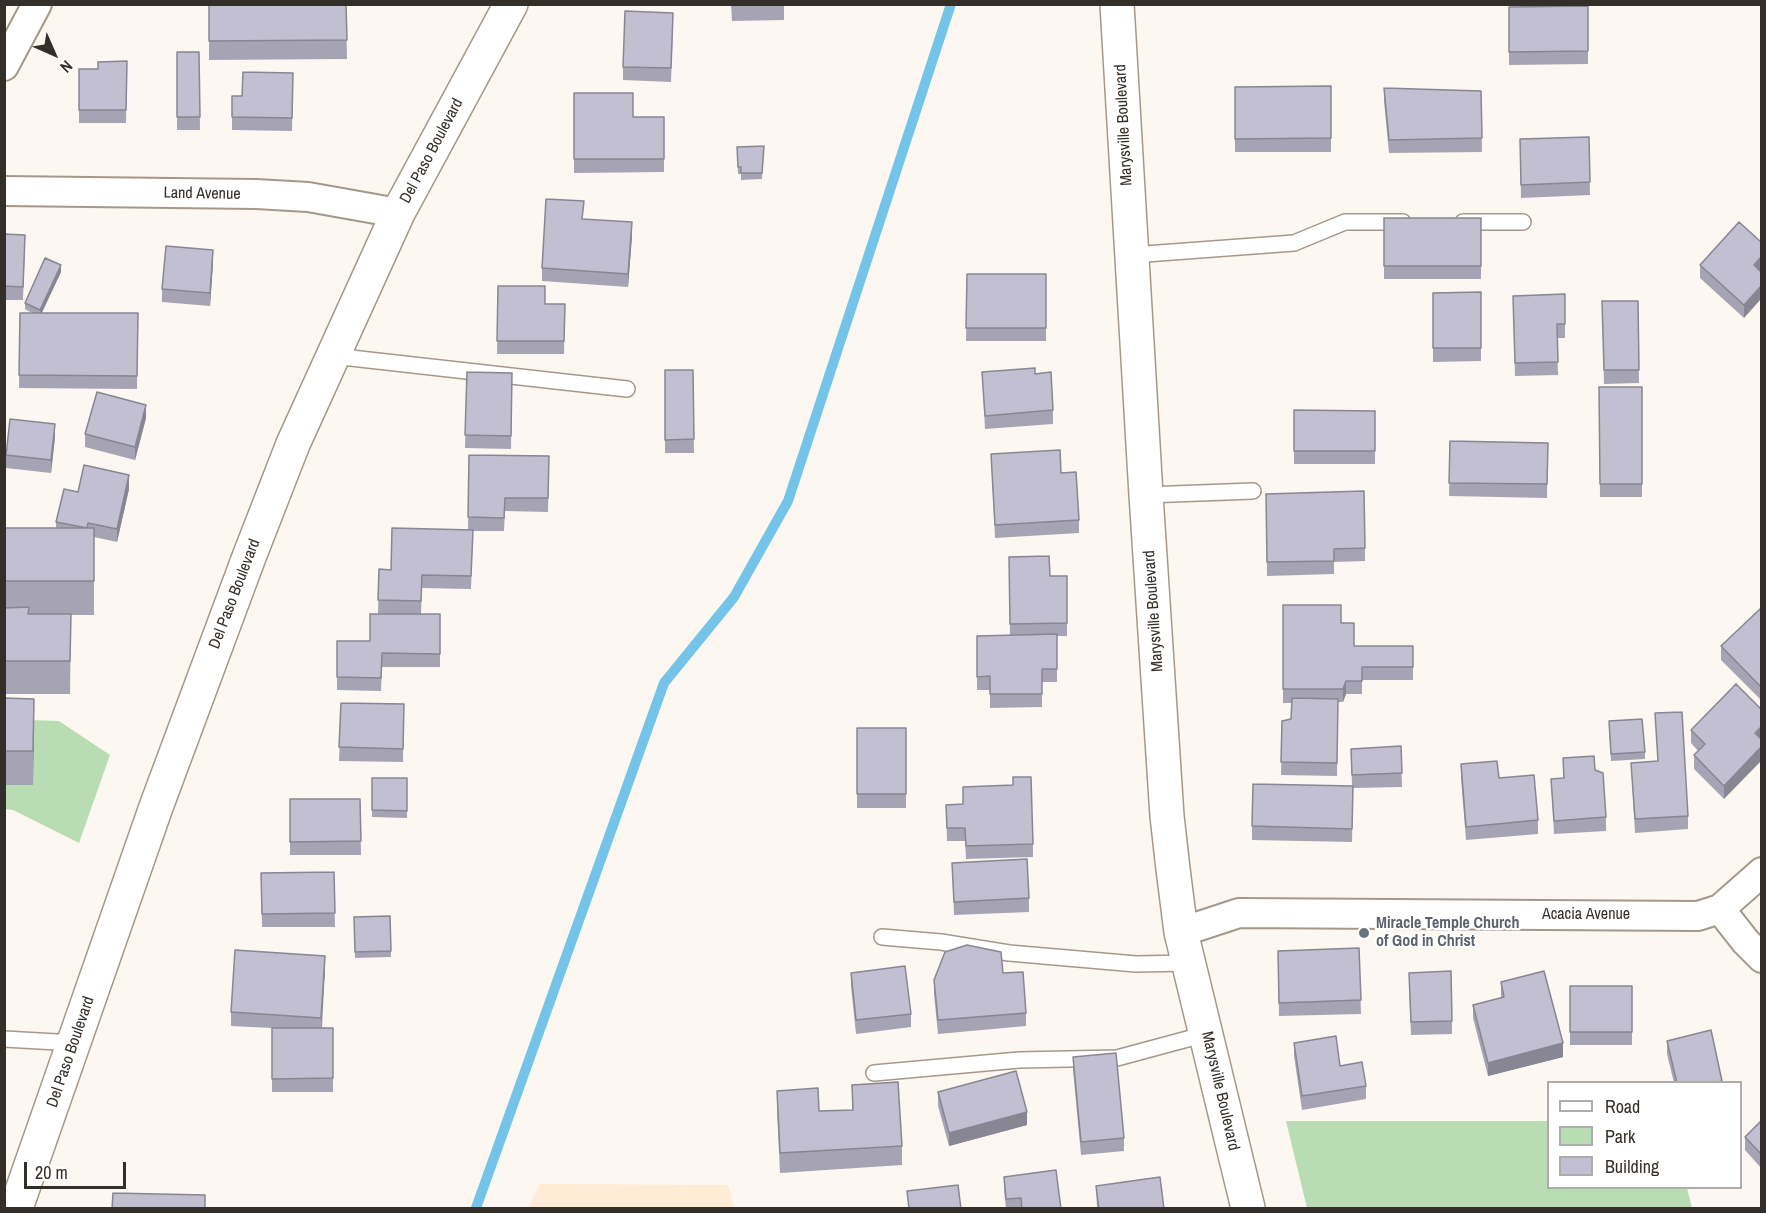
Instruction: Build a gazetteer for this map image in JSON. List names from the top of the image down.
{
  "streets": {
    "main road": ["Marysville Boulevard", "Del Paso Boulevard"],
    "street": ["Land Avenue", "Acacia Avenue"]
  },
  "crossings": [
    ["Marysville Boulevard", "Acacia Avenue"],
    ["Del Paso Boulevard", "Land Avenue"]
  ],
  "places": ["Miracle Temple Church of God in Christ"],
  "legend": ["Road", "Park", "Building"],
  "scale_bar": "20 m",
  "north": "bottom right"
}
